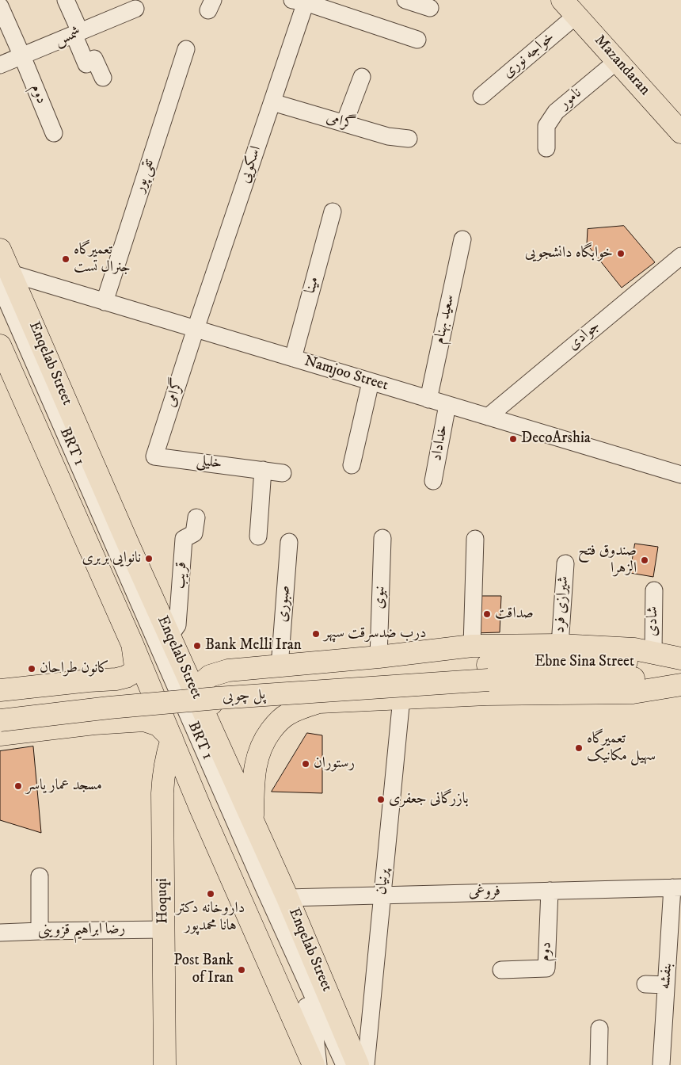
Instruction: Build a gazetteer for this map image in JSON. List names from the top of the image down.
{
  "streets": {
    "main road": [
      "Mazandaran",
      "Enqelab Street",
      "Ebne Sina Street",
      "پل چوبی",
      "Hoquqi"
    ],
    "street": [
      "شمس",
      "خواجه نوری",
      "دوم",
      "نامور",
      "گرامی",
      "اسکویی",
      "تقی پور",
      "مینا",
      "سعید بهنام",
      "جوادی",
      "Namjoo Street",
      "خداداد",
      "BRT 1",
      "خلیلی",
      "قریب",
      "نبوی",
      "صبوری",
      "شیرازی فرد",
      "شادی",
      "پرنیان",
      "فروغی",
      "رضا ابراهیم قزوینی",
      "بنفشه"
    ]
  },
  "crossings": [
    ["شمس", "دوم"],
    ["خواجه نوری", "Mazandaran"],
    ["Mazandaran", "نامور"],
    ["دوم", "فروغی"],
    ["گرامی", "اسکویی"],
    ["گرامی", "Namjoo Street"],
    ["گرامی", "خلیلی"],
    ["اسکویی", "Namjoo Street"],
    ["تقی پور", "Namjoo Street"],
    ["مینا", "Namjoo Street"],
    ["سعید بهنام", "Namjoo Street"],
    ["جوادی", "Namjoo Street"],
    ["Enqelab Street", "Namjoo Street"],
    ["Enqelab Street", "BRT 1"],
    ["Enqelab Street", "قریب"],
    ["Enqelab Street", "فروغی"],
    ["Namjoo Street", "خداداد"],
    ["Namjoo Street", "BRT 1"],
    ["Ebne Sina Street", "پل چوبی"],
    ["پرنیان", "فروغی"],
    ["فروغی", "بنفشه"],
    ["Hoquqi", "رضا ابراهیم قزوینی"]
  ],
  "places": [
    "خوابگاه دانشجویی",
    "تعمیرگاه جنرال تست",
    "DecoArshia",
    "نانوایی بربری",
    "صندوق فتح الزهرا",
    "صداقت",
    "درب ضدسرقت سپهر",
    "Bank Melli Iran",
    "کانون طراحان",
    "تعمیرگاه سهیل مکانیک",
    "رستوران",
    "مسجد عمار یاسر",
    "بازرگانی جعفری",
    "داروخانه دکتر هانا محمدپور",
    "Post Bank of Iran"
  ]
}
